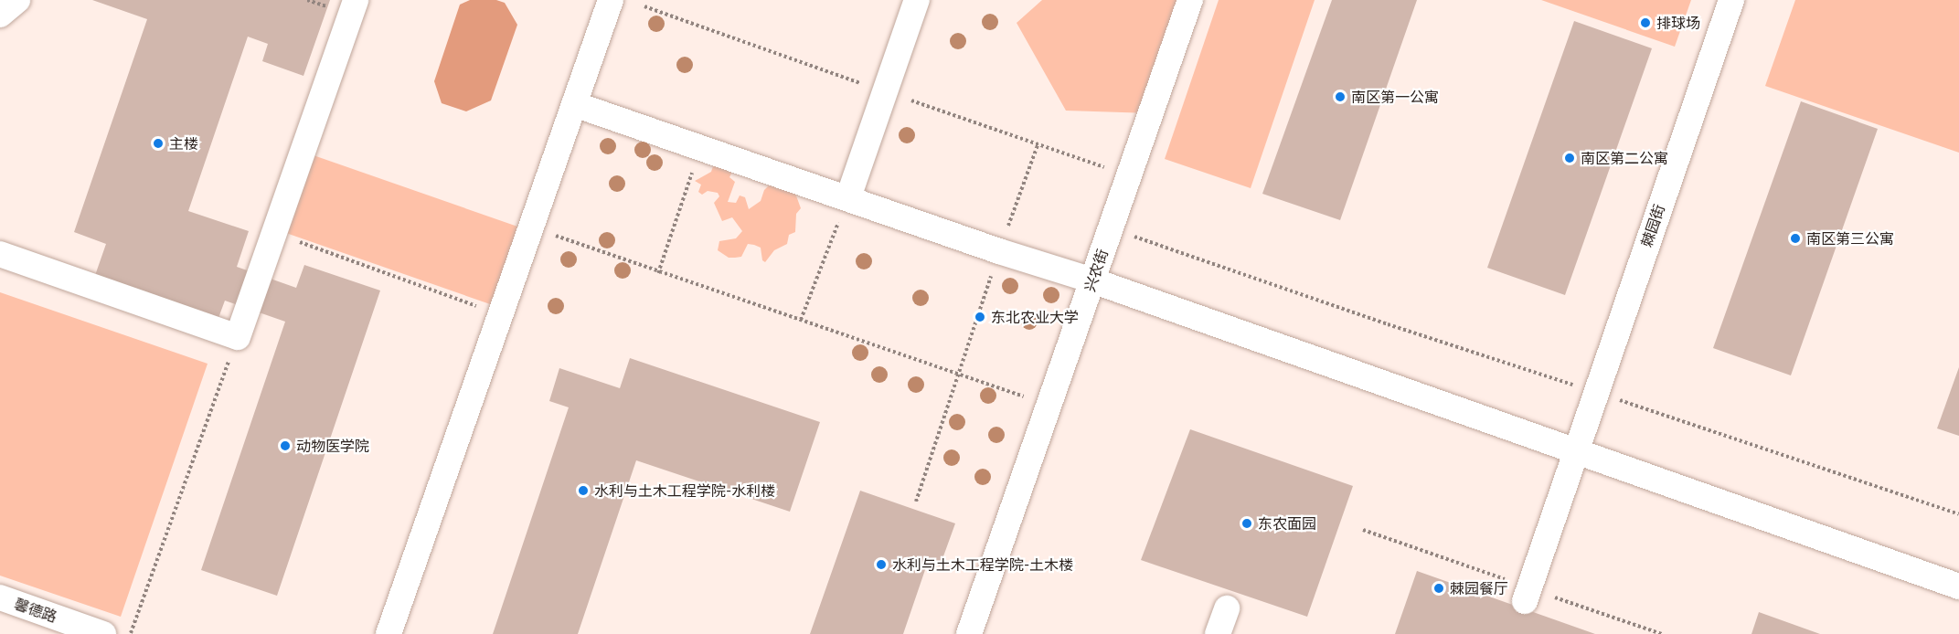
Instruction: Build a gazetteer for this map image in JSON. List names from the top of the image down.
{
  "streets": {
    "street": ["棘园街", "兴农街", "馨德路"]
  },
  "places": [
    "排球场",
    "南区第一公寓",
    "主楼",
    "南区第二公寓",
    "南区第三公寓",
    "东北农业大学",
    "动物医学院",
    "水利与土木工程学院-水利楼",
    "东农面园",
    "水利与土木工程学院-土木楼",
    "棘园餐厅"
  ]
}
